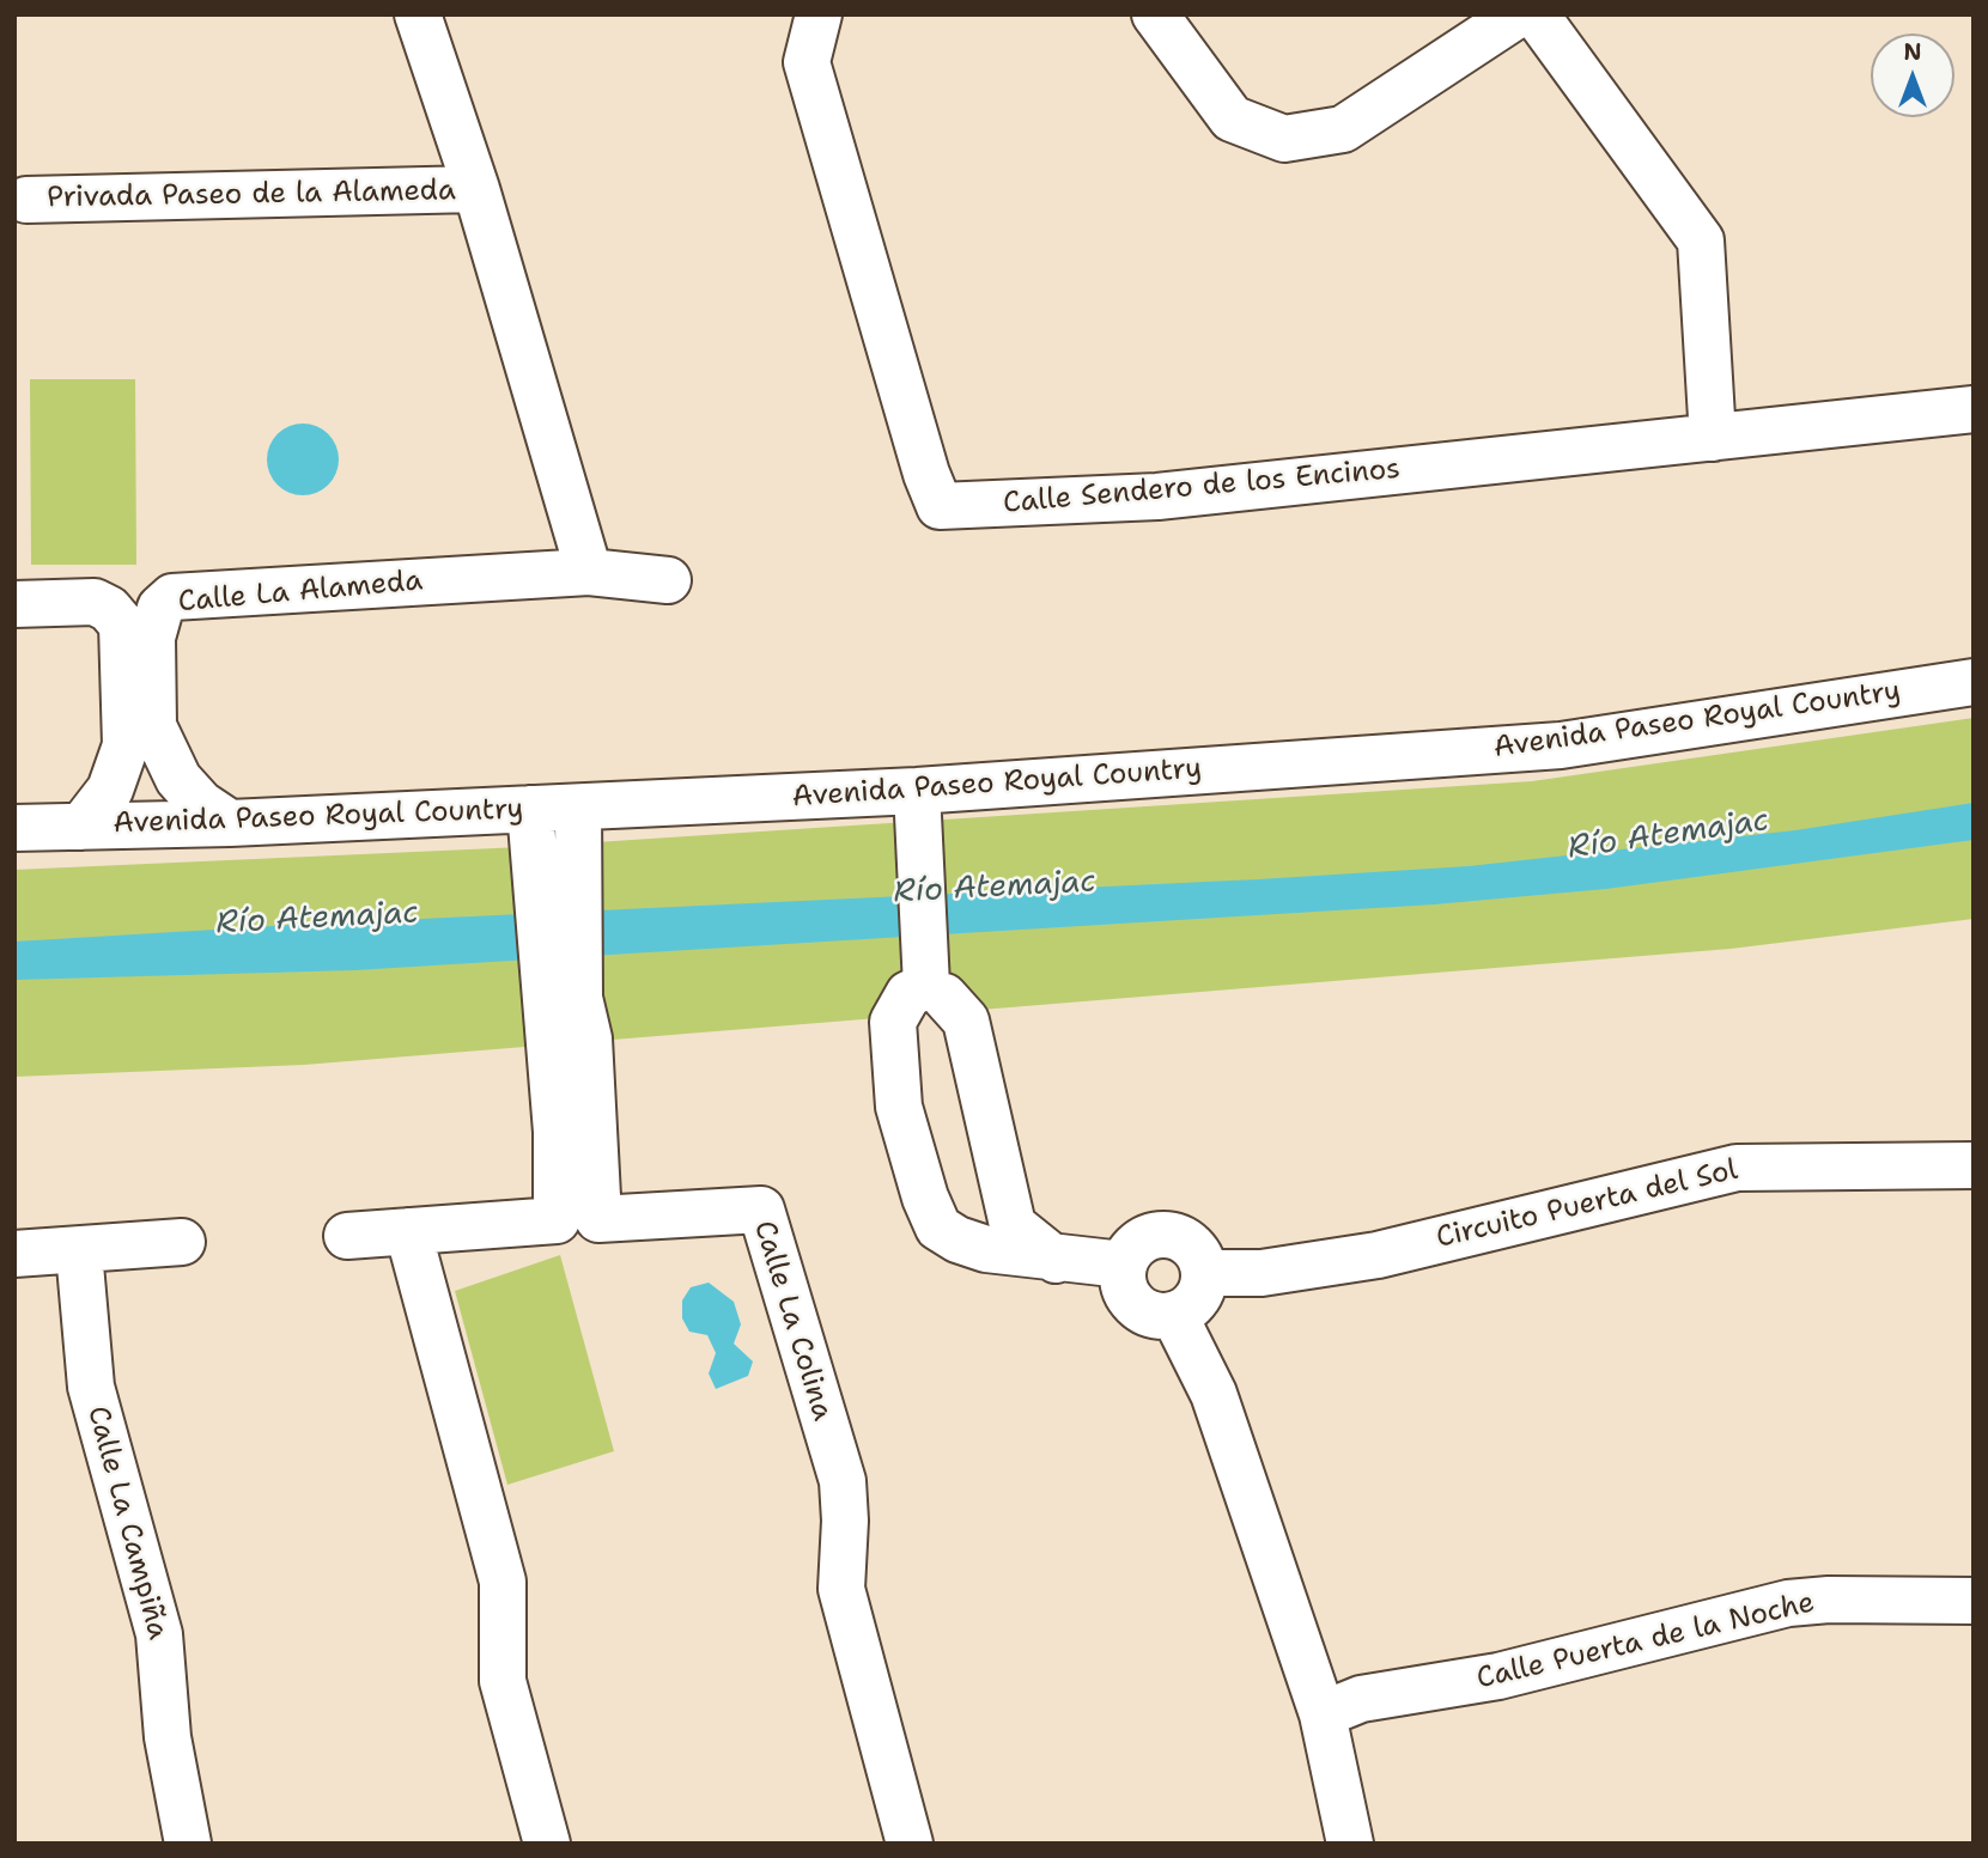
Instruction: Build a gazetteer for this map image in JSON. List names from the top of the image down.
{
  "streets": {
    "street": [
      "Privada Paseo de la Alameda",
      "Calle Sendero de los Encinos",
      "Calle La Alameda",
      "Avenida Paseo Royal Country",
      "Circuito Puerta del Sol",
      "Calle La Colina",
      "Calle La Campiña",
      "Calle Puerta de la Noche"
    ]
  },
  "crossings": [
    ["Calle La Alameda", "Avenida Paseo Royal Country"],
    ["Avenida Paseo Royal Country", "Calle La Colina"]
  ],
  "water": ["Río Atemajac"],
  "north": "top"
}
